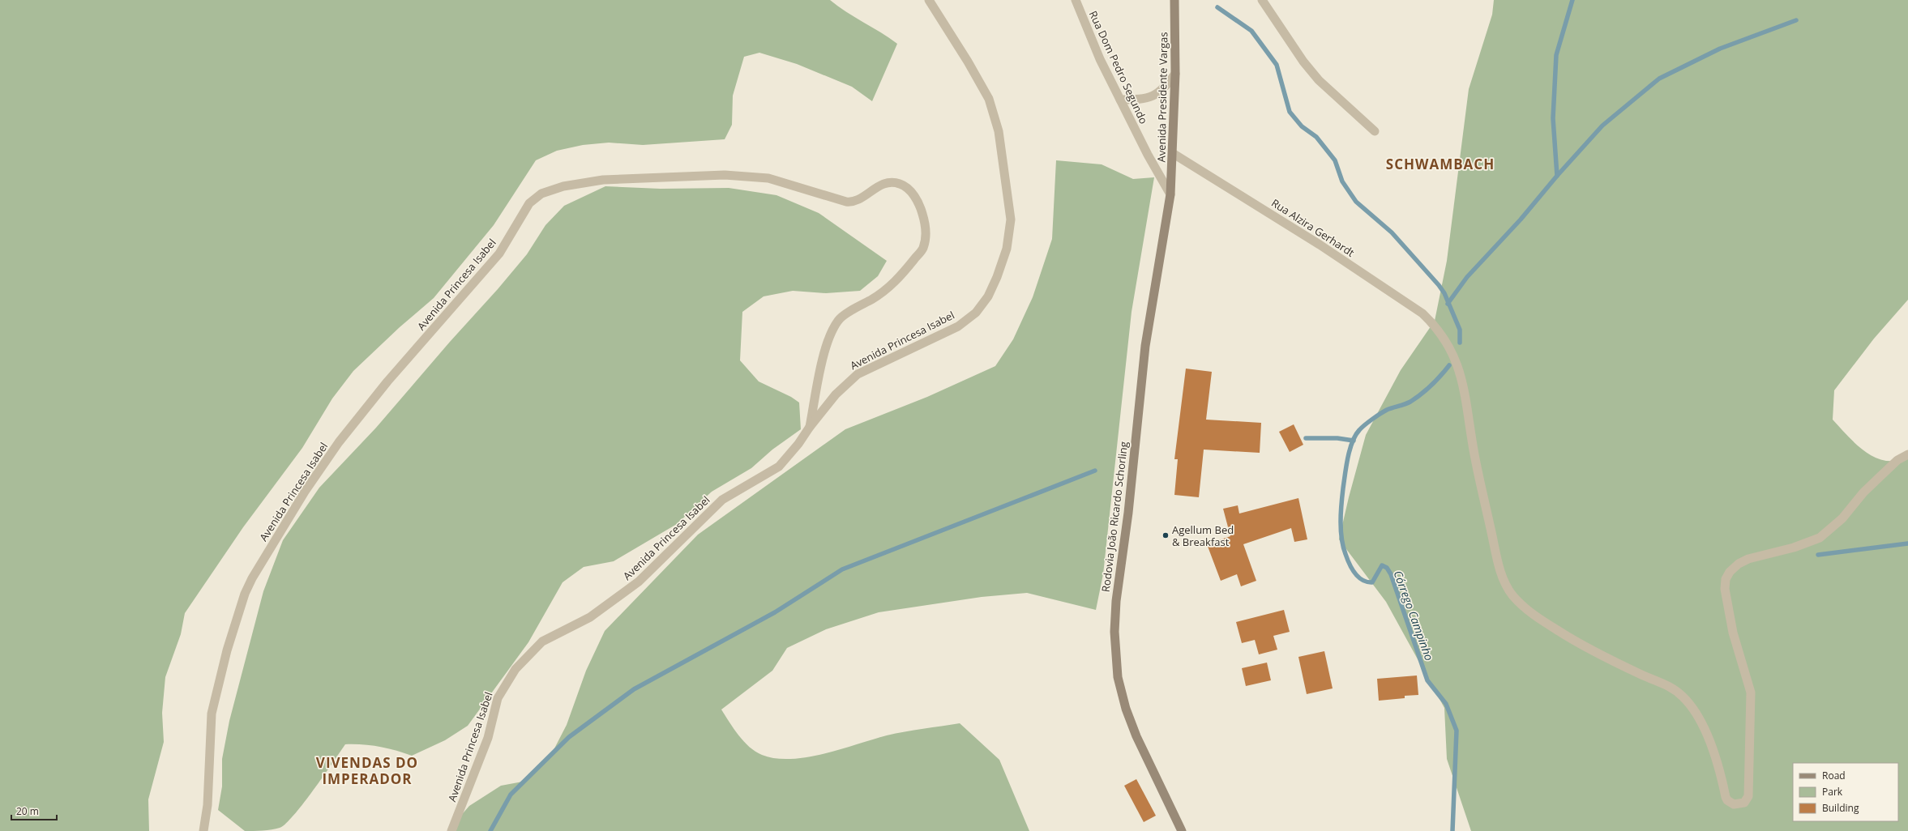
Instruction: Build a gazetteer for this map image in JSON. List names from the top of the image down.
{
  "streets": {
    "main road": ["Avenida Presidente Vargas", "Rodovia João Ricardo Schorling"],
    "street": ["Rua Dom Pedro Segundo", "Rua Alzira Gerhardt", "Avenida Princesa Isabel"]
  },
  "crossings": [
    ["Rua Dom Pedro Segundo", "Avenida Presidente Vargas"],
    ["Rua Dom Pedro Segundo", "Rodovia João Ricardo Schorling"],
    ["Avenida Presidente Vargas", "Rua Alzira Gerhardt"],
    ["Avenida Presidente Vargas", "Rodovia João Ricardo Schorling"]
  ],
  "districts": ["SCHWAMBACH", "VIVENDAS DO IMPERADOR"],
  "water": ["Córrego Campinho"],
  "places": ["Agellum Bed & Breakfast"],
  "legend": ["Road", "Park", "Building"],
  "scale_bar": "20 m"
}
